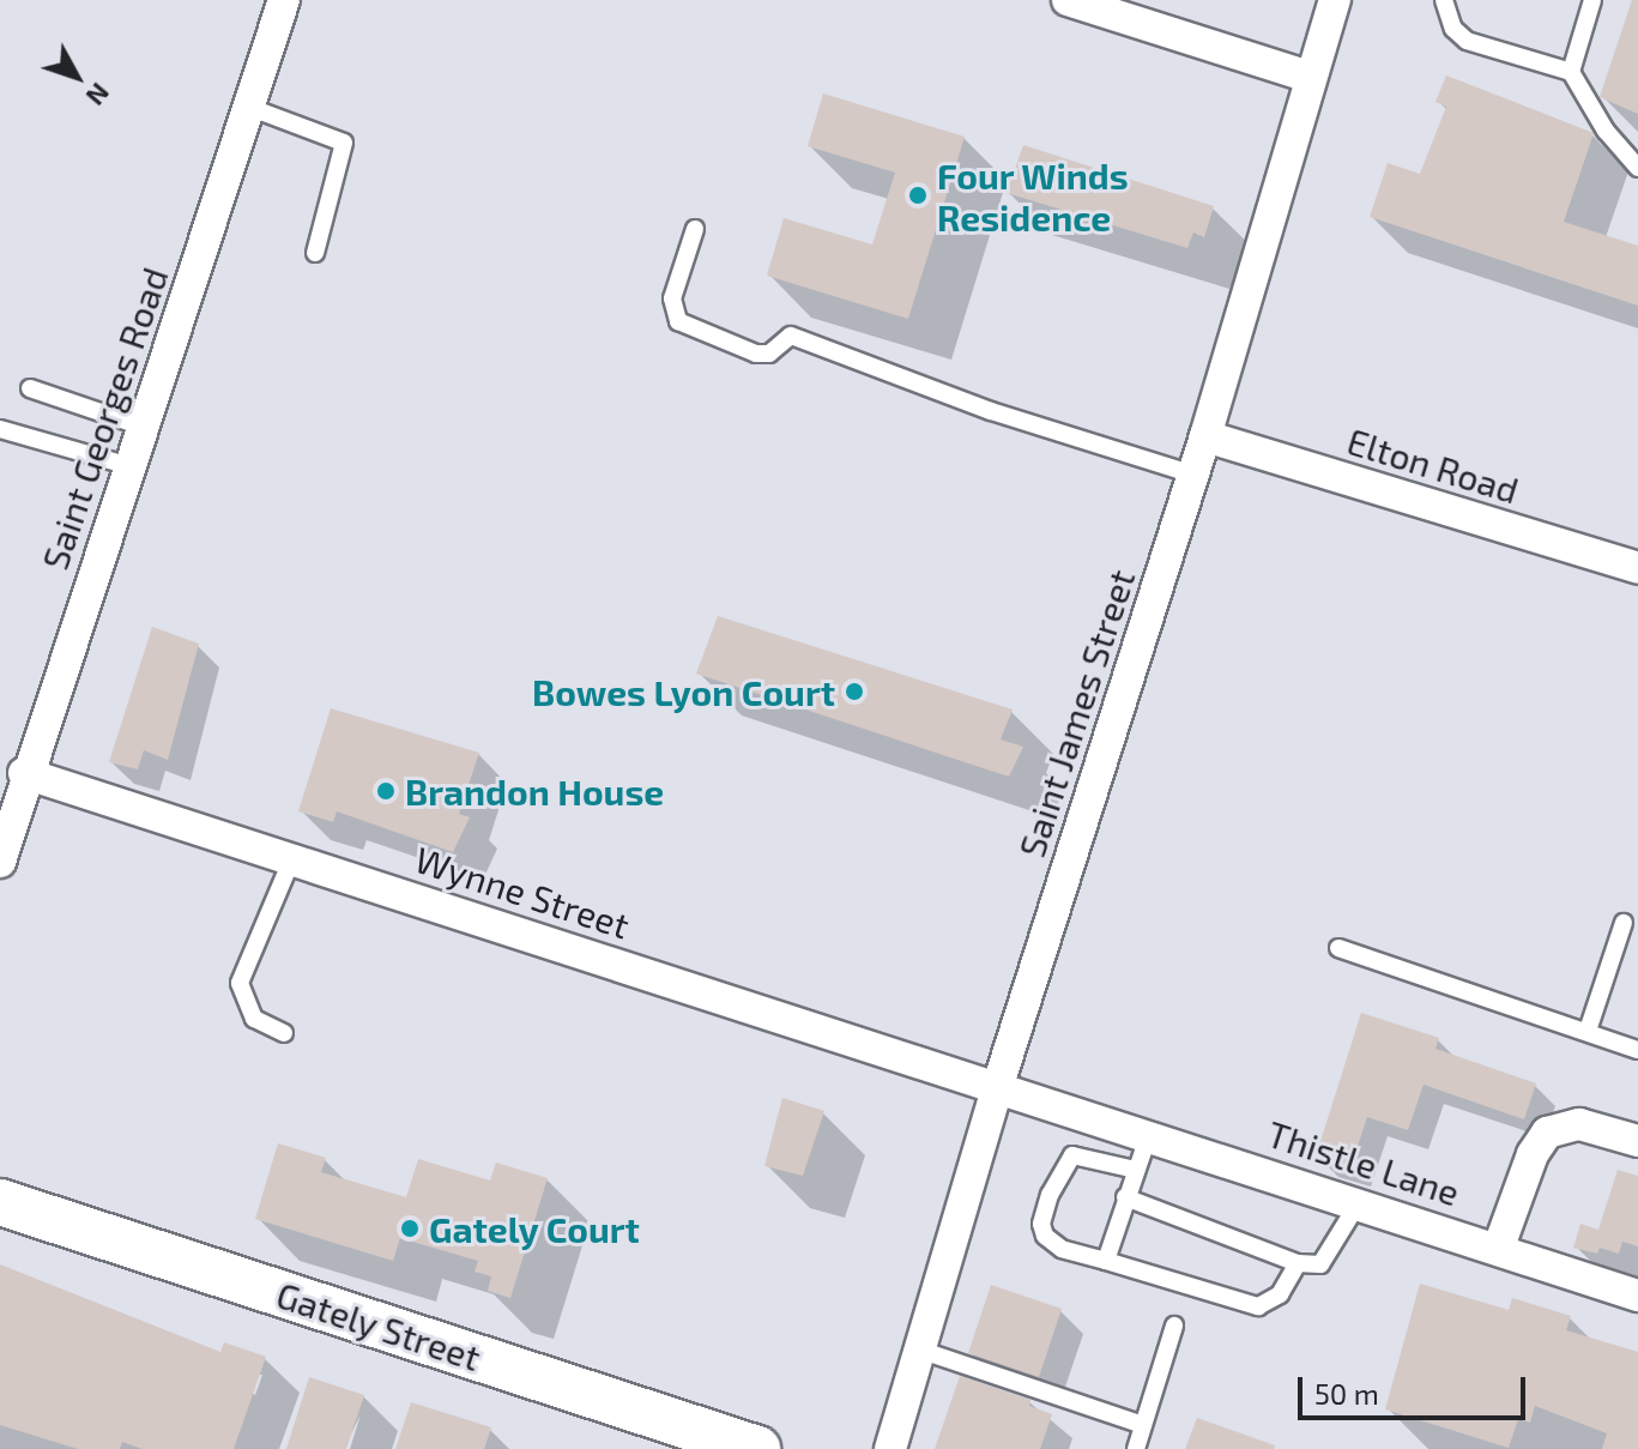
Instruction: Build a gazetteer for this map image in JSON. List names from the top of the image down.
{
  "streets": {
    "street": [
      "Saint Georges Road",
      "Elton Road",
      "Saint James Street",
      "Wynne Street",
      "Thistle Lane",
      "Gately Street"
    ]
  },
  "crossings": [
    ["Saint Georges Road", "Wynne Street"],
    ["Elton Road", "Saint James Street"],
    ["Saint James Street", "Wynne Street"],
    ["Saint James Street", "Thistle Lane"],
    ["Wynne Street", "Thistle Lane"]
  ],
  "places": [
    "Four Winds Residence",
    "Bowes Lyon Court",
    "Brandon House",
    "Gately Court"
  ],
  "scale_bar": "50 m",
  "north": "bottom right"
}
